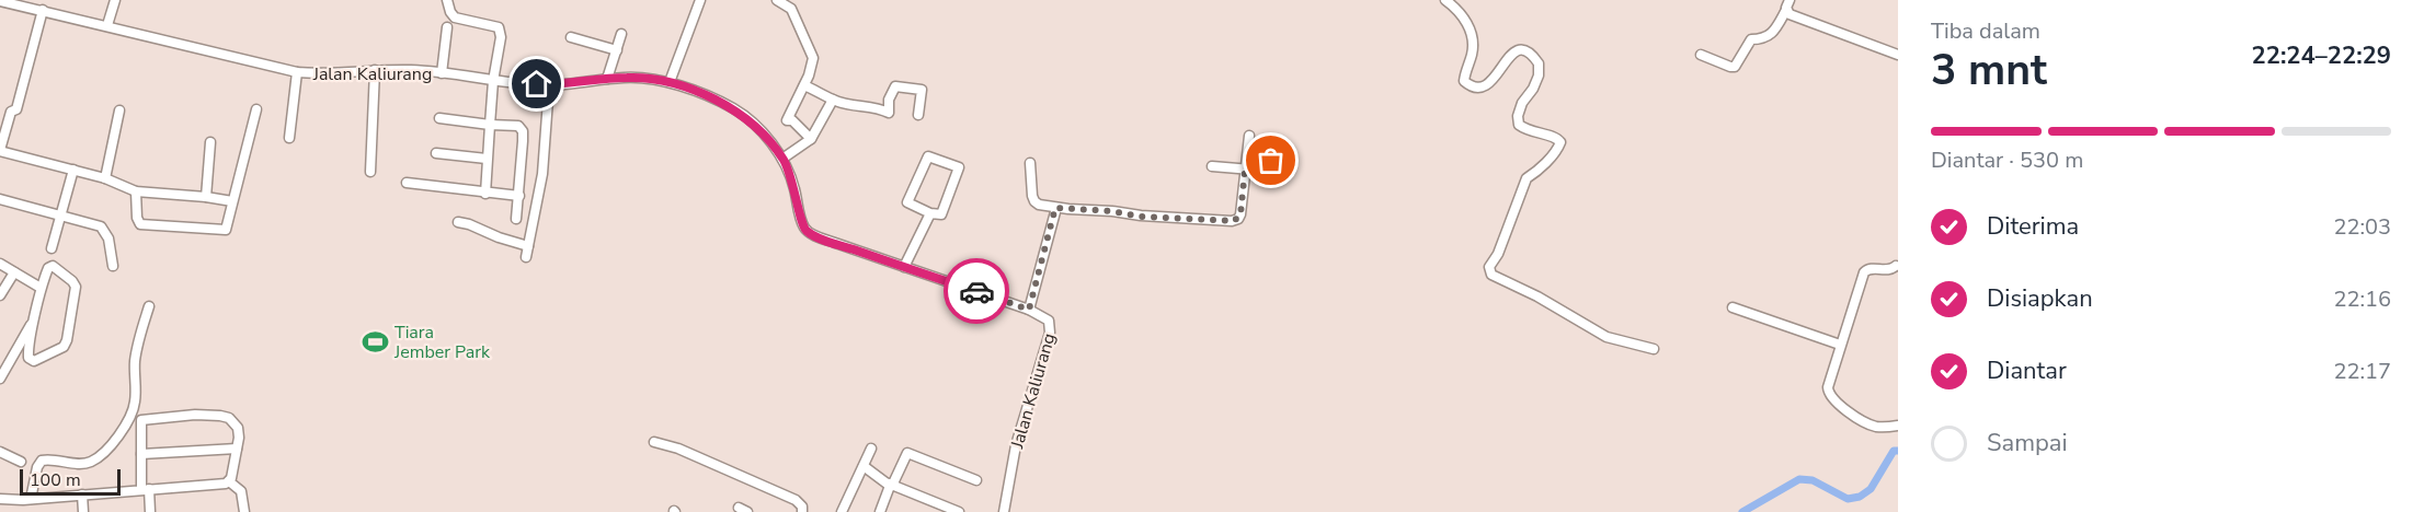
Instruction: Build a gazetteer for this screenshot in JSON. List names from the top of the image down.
{
  "streets": {
    "street": ["Jalan Kaliurang"]
  },
  "places": {
    "sports": ["Tiara Jember Park"]
  },
  "scale_bar": "100 m",
  "page": {
    "heading": ["3 mnt", "Tiba dalam", "22:24–22:29"],
    "bar": "Diantar · 530 m",
    "list": [
      ["Diterima", "22:03"],
      ["Disiapkan", "22:16"],
      ["Diantar", "22:17"],
      "Sampai"
    ],
    "scale": "100 m"
  }
}
